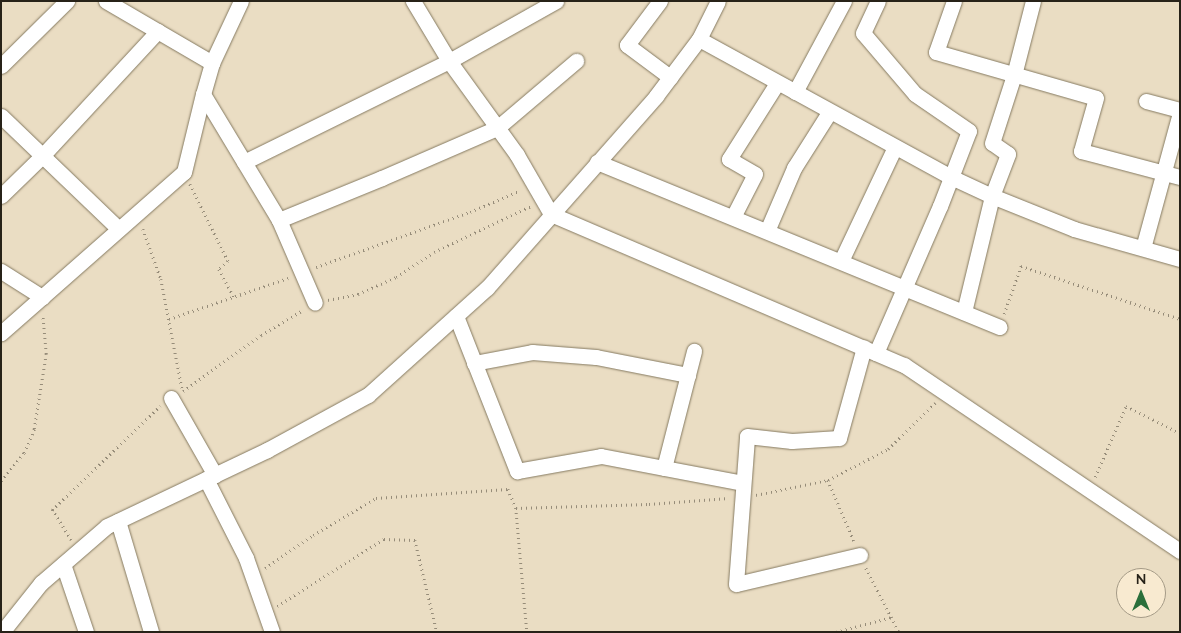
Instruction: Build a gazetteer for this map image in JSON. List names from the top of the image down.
{
  "north": "top"
}
